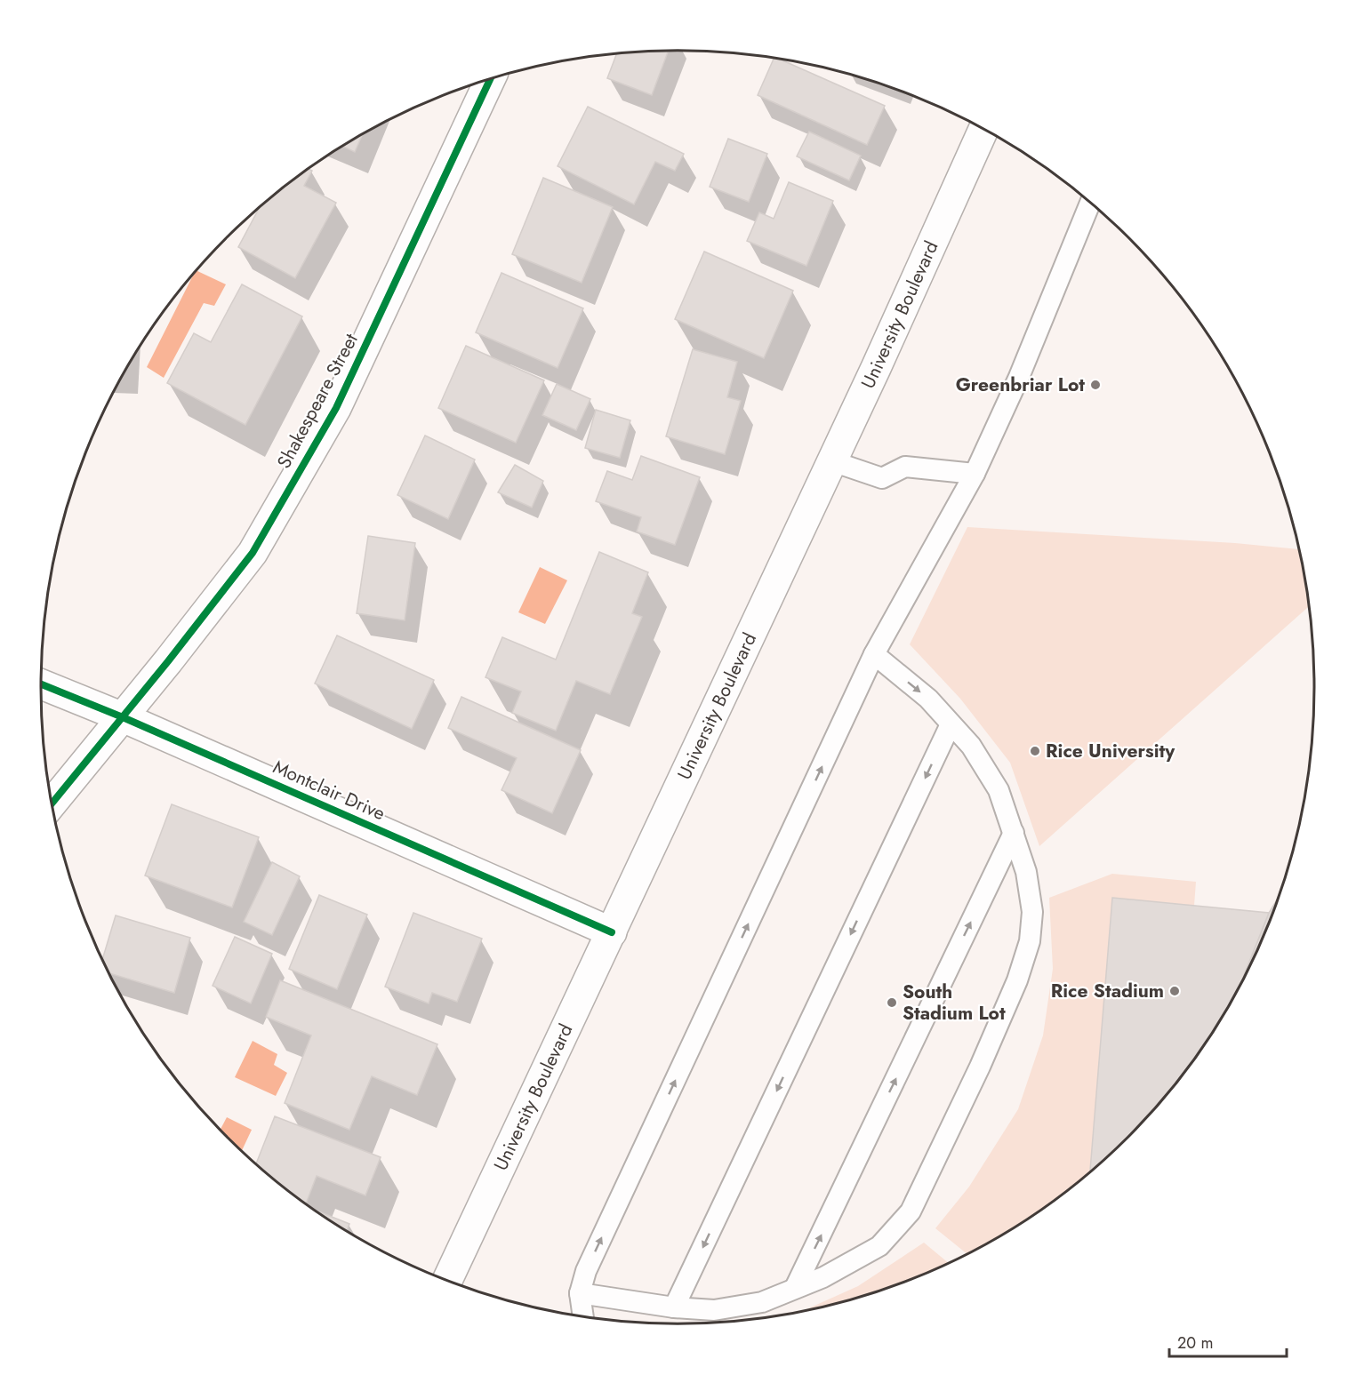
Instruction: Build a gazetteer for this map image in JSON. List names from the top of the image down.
{
  "streets": {
    "street": ["University Boulevard", "Shakespeare Street", "Montclair Drive"]
  },
  "crossings": [
    ["University Boulevard", "Montclair Drive"],
    ["Shakespeare Street", "Montclair Drive"]
  ],
  "places": [
    "Greenbriar Lot",
    "Rice University",
    "Rice Stadium",
    "South Stadium Lot"
  ],
  "scale_bar": "20 m"
}
